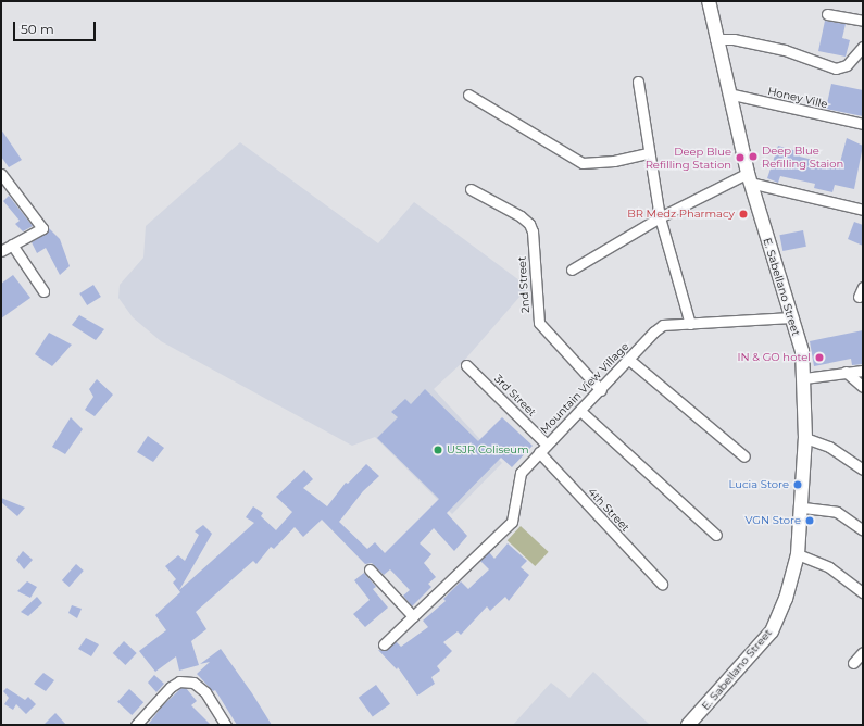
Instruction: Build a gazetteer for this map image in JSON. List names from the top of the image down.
{
  "streets": {
    "street": [
      "Honey Ville",
      "2nd Street",
      "E. Sabellano Street",
      "Mountain View Village",
      "3rd Street",
      "4th Street"
    ]
  },
  "crossings": [
    ["Honey Ville", "E. Sabellano Street"],
    ["2nd Street", "Mountain View Village"],
    ["E. Sabellano Street", "Mountain View Village"],
    ["Mountain View Village", "3rd Street"],
    ["Mountain View Village", "4th Street"]
  ],
  "places": [
    "Deep Blue Refilling Staion",
    "Deep Blue Refilling Station",
    "BR Medz Pharmacy",
    "IN & GO hotel",
    "USJR Coliseum",
    "Lucia Store",
    "VGN Store"
  ],
  "scale_bar": "50 m"
}
